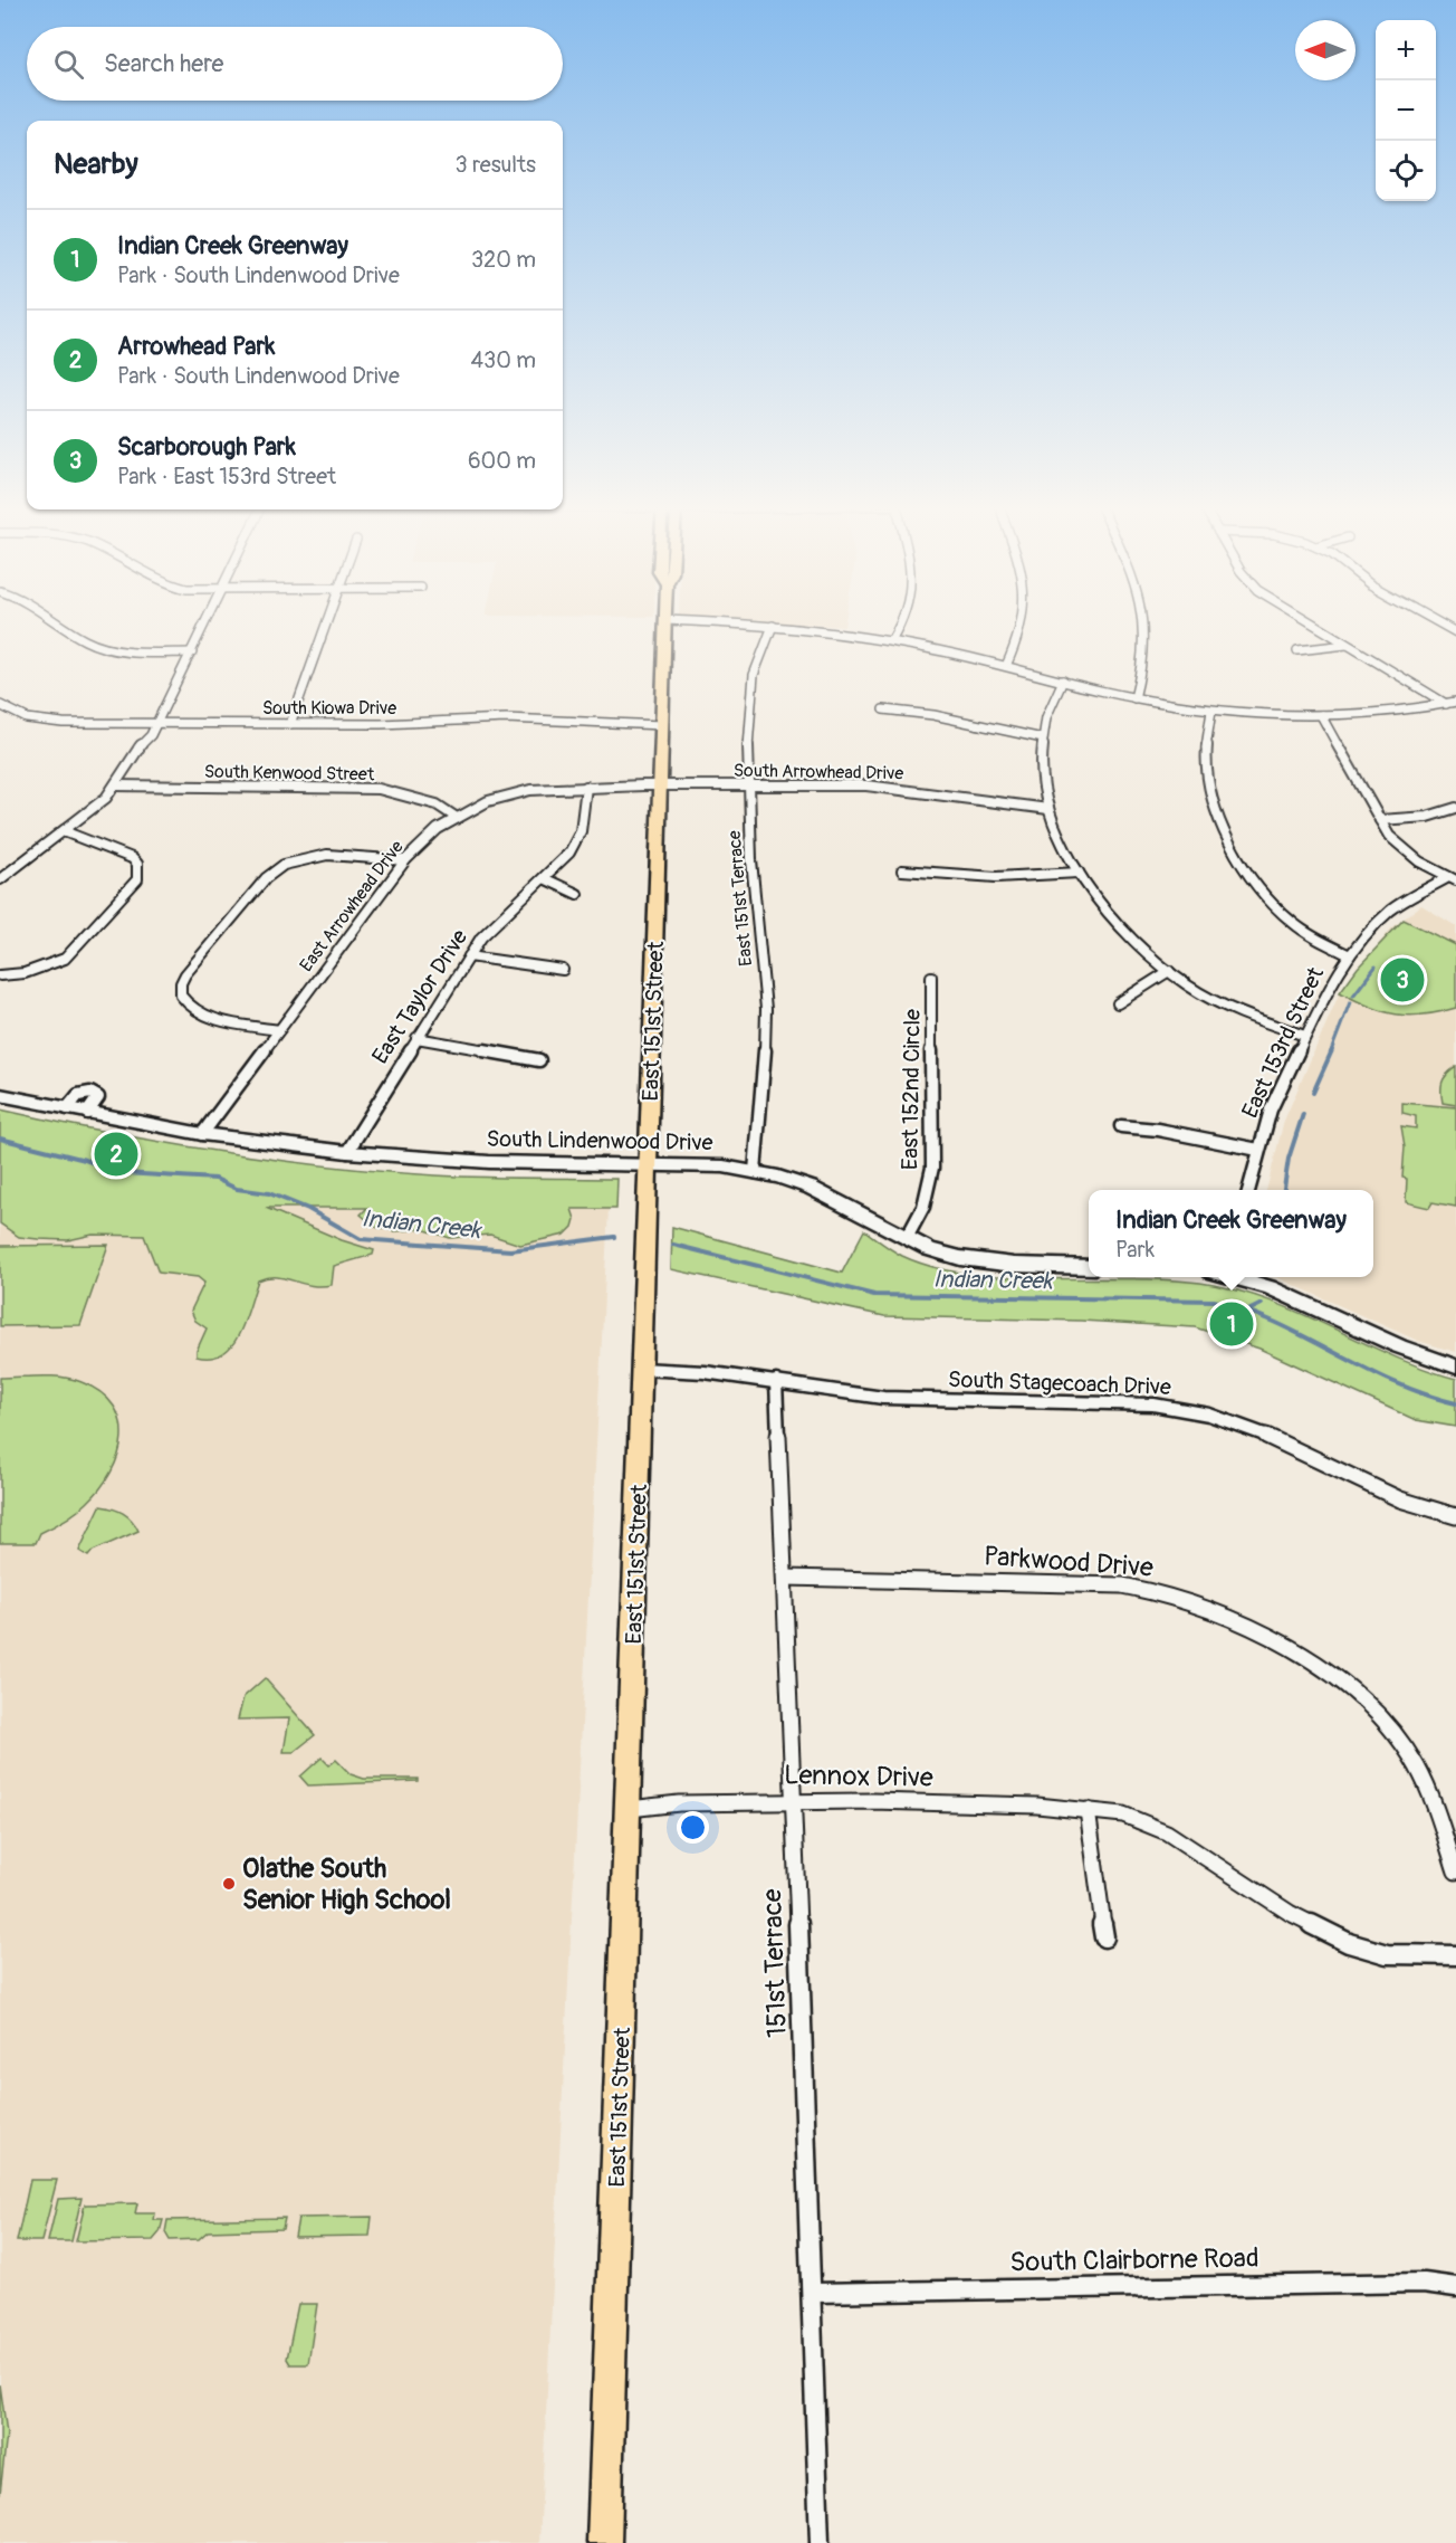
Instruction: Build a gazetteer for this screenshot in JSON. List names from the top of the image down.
{
  "streets": {
    "main road": ["East 151st Street"],
    "street": [
      "South Kiowa Drive",
      "South Arrowhead Drive",
      "South Kenwood Street",
      "East 151st Terrace",
      "East Arrowhead Drive",
      "East Taylor Drive",
      "East 153rd Street",
      "East 152nd Circle",
      "South Lindenwood Drive",
      "South Stagecoach Drive",
      "Parkwood Drive",
      "Lennox Drive",
      "151st Terrace",
      "South Clairborne Road"
    ]
  },
  "crossings": [
    ["South Kiowa Drive", "East 151st Street"],
    ["South Arrowhead Drive", "East 151st Terrace"],
    ["South Arrowhead Drive", "East Arrowhead Drive"],
    ["South Arrowhead Drive", "East Taylor Drive"],
    ["South Arrowhead Drive", "East 151st Street"],
    ["South Kenwood Street", "East Arrowhead Drive"],
    ["East 151st Terrace", "South Lindenwood Drive"],
    ["East Arrowhead Drive", "East Taylor Drive"],
    ["East Arrowhead Drive", "South Lindenwood Drive"],
    ["East Taylor Drive", "South Lindenwood Drive"],
    ["East 151st Street", "South Lindenwood Drive"],
    ["East 151st Street", "South Stagecoach Drive"],
    ["East 151st Street", "Lennox Drive"],
    ["East 152nd Circle", "South Lindenwood Drive"],
    ["South Stagecoach Drive", "151st Terrace"],
    ["Parkwood Drive", "151st Terrace"],
    ["Lennox Drive", "151st Terrace"],
    ["151st Terrace", "South Clairborne Road"]
  ],
  "water": ["Indian Creek"],
  "places": ["Olathe South Senior High School"],
  "north": "left",
  "page": {
    "map_buttons": ["+", "−"],
    "search": "Search here",
    "heading": ["Nearby", "3 results"],
    "list": [
      {
        "mark": "1",
        "name": "Indian Creek Greenway",
        "note": "Park · South Lindenwood Drive",
        "value": "320 m"
      },
      {
        "mark": "2",
        "name": "Arrowhead Park",
        "note": "Park · South Lindenwood Drive",
        "value": "430 m"
      },
      {
        "mark": "3",
        "name": "Scarborough Park",
        "note": "Park · East 153rd Street",
        "value": "600 m"
      }
    ],
    "pins": ["3", "2", "1"],
    "popup": ["Indian Creek Greenway", "Park"]
  }
}
